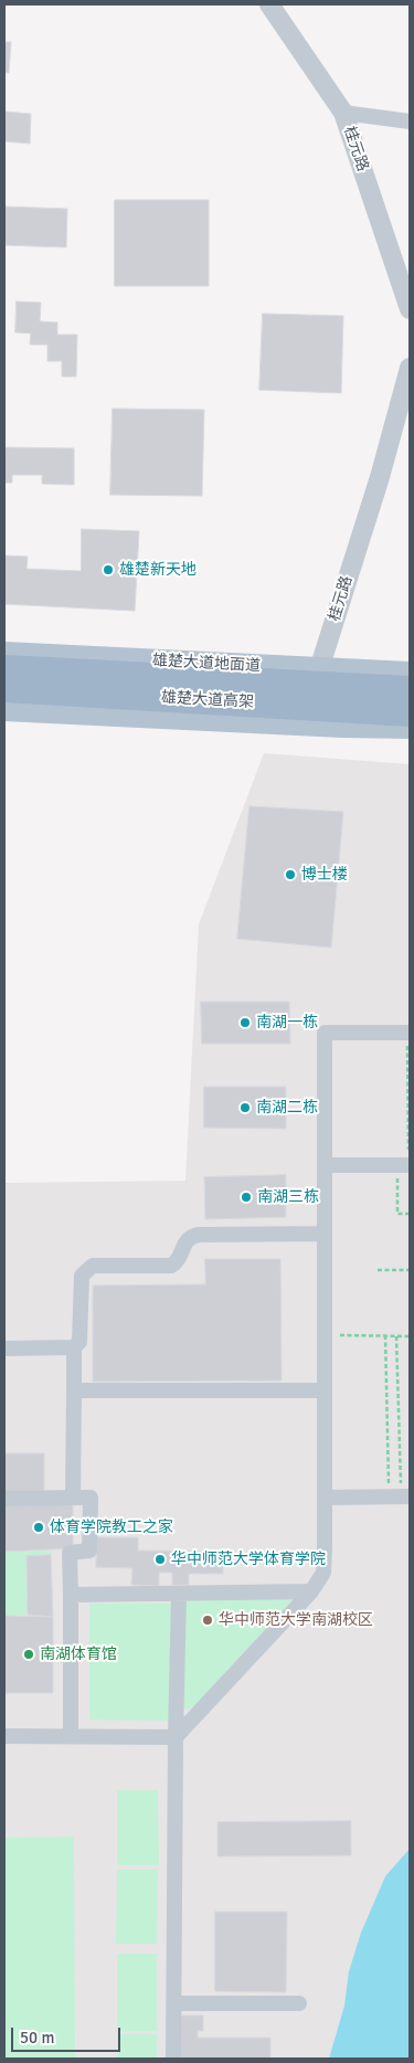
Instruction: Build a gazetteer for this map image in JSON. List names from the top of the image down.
{
  "streets": {
    "highway": ["雄楚大道高架"],
    "main road": ["雄楚大道地面道"],
    "street": ["桂元路"]
  },
  "crossings": [
    ["桂元路", "雄楚大道地面道"]
  ],
  "places": [
    "雄楚新天地",
    "博士楼",
    "南湖一栋",
    "南湖二栋",
    "南湖三栋",
    "体育学院教工之家",
    "华中师范大学体育学院",
    "华中师范大学南湖校区",
    "南湖体育馆"
  ],
  "scale_bar": "50 m"
}
